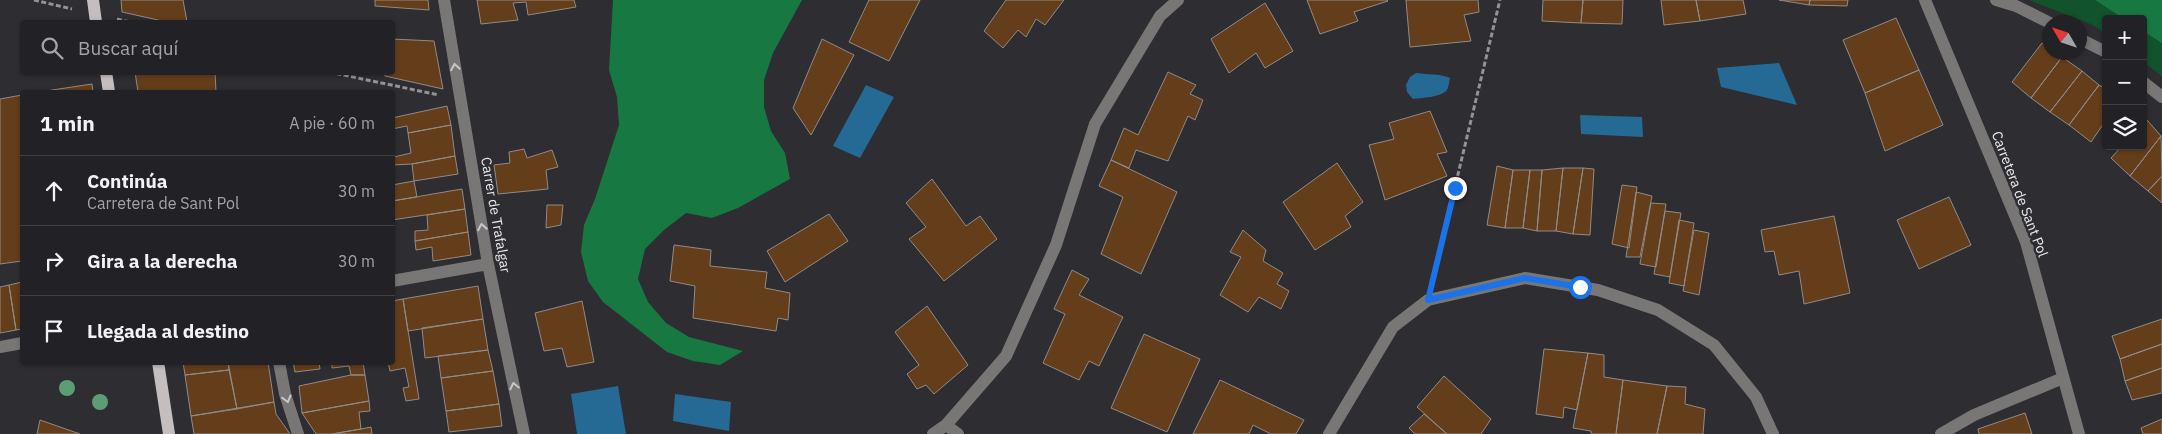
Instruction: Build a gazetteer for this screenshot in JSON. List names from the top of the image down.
{
  "streets": {
    "street": ["Carretera de Sant Pol", "Carrer de Trafalgar"]
  },
  "one_way": ["Carrer de Trafalgar"],
  "north": "top left",
  "page": {
    "map_buttons": ["+", "−"],
    "search": "Buscar aquí",
    "heading": ["1 min", "A pie · 60 m"],
    "list": [
      ["Continúa", "Carretera de Sant Pol", "30 m"],
      ["Gira a la derecha", "30 m"],
      "Llegada al destino"
    ]
  }
}
